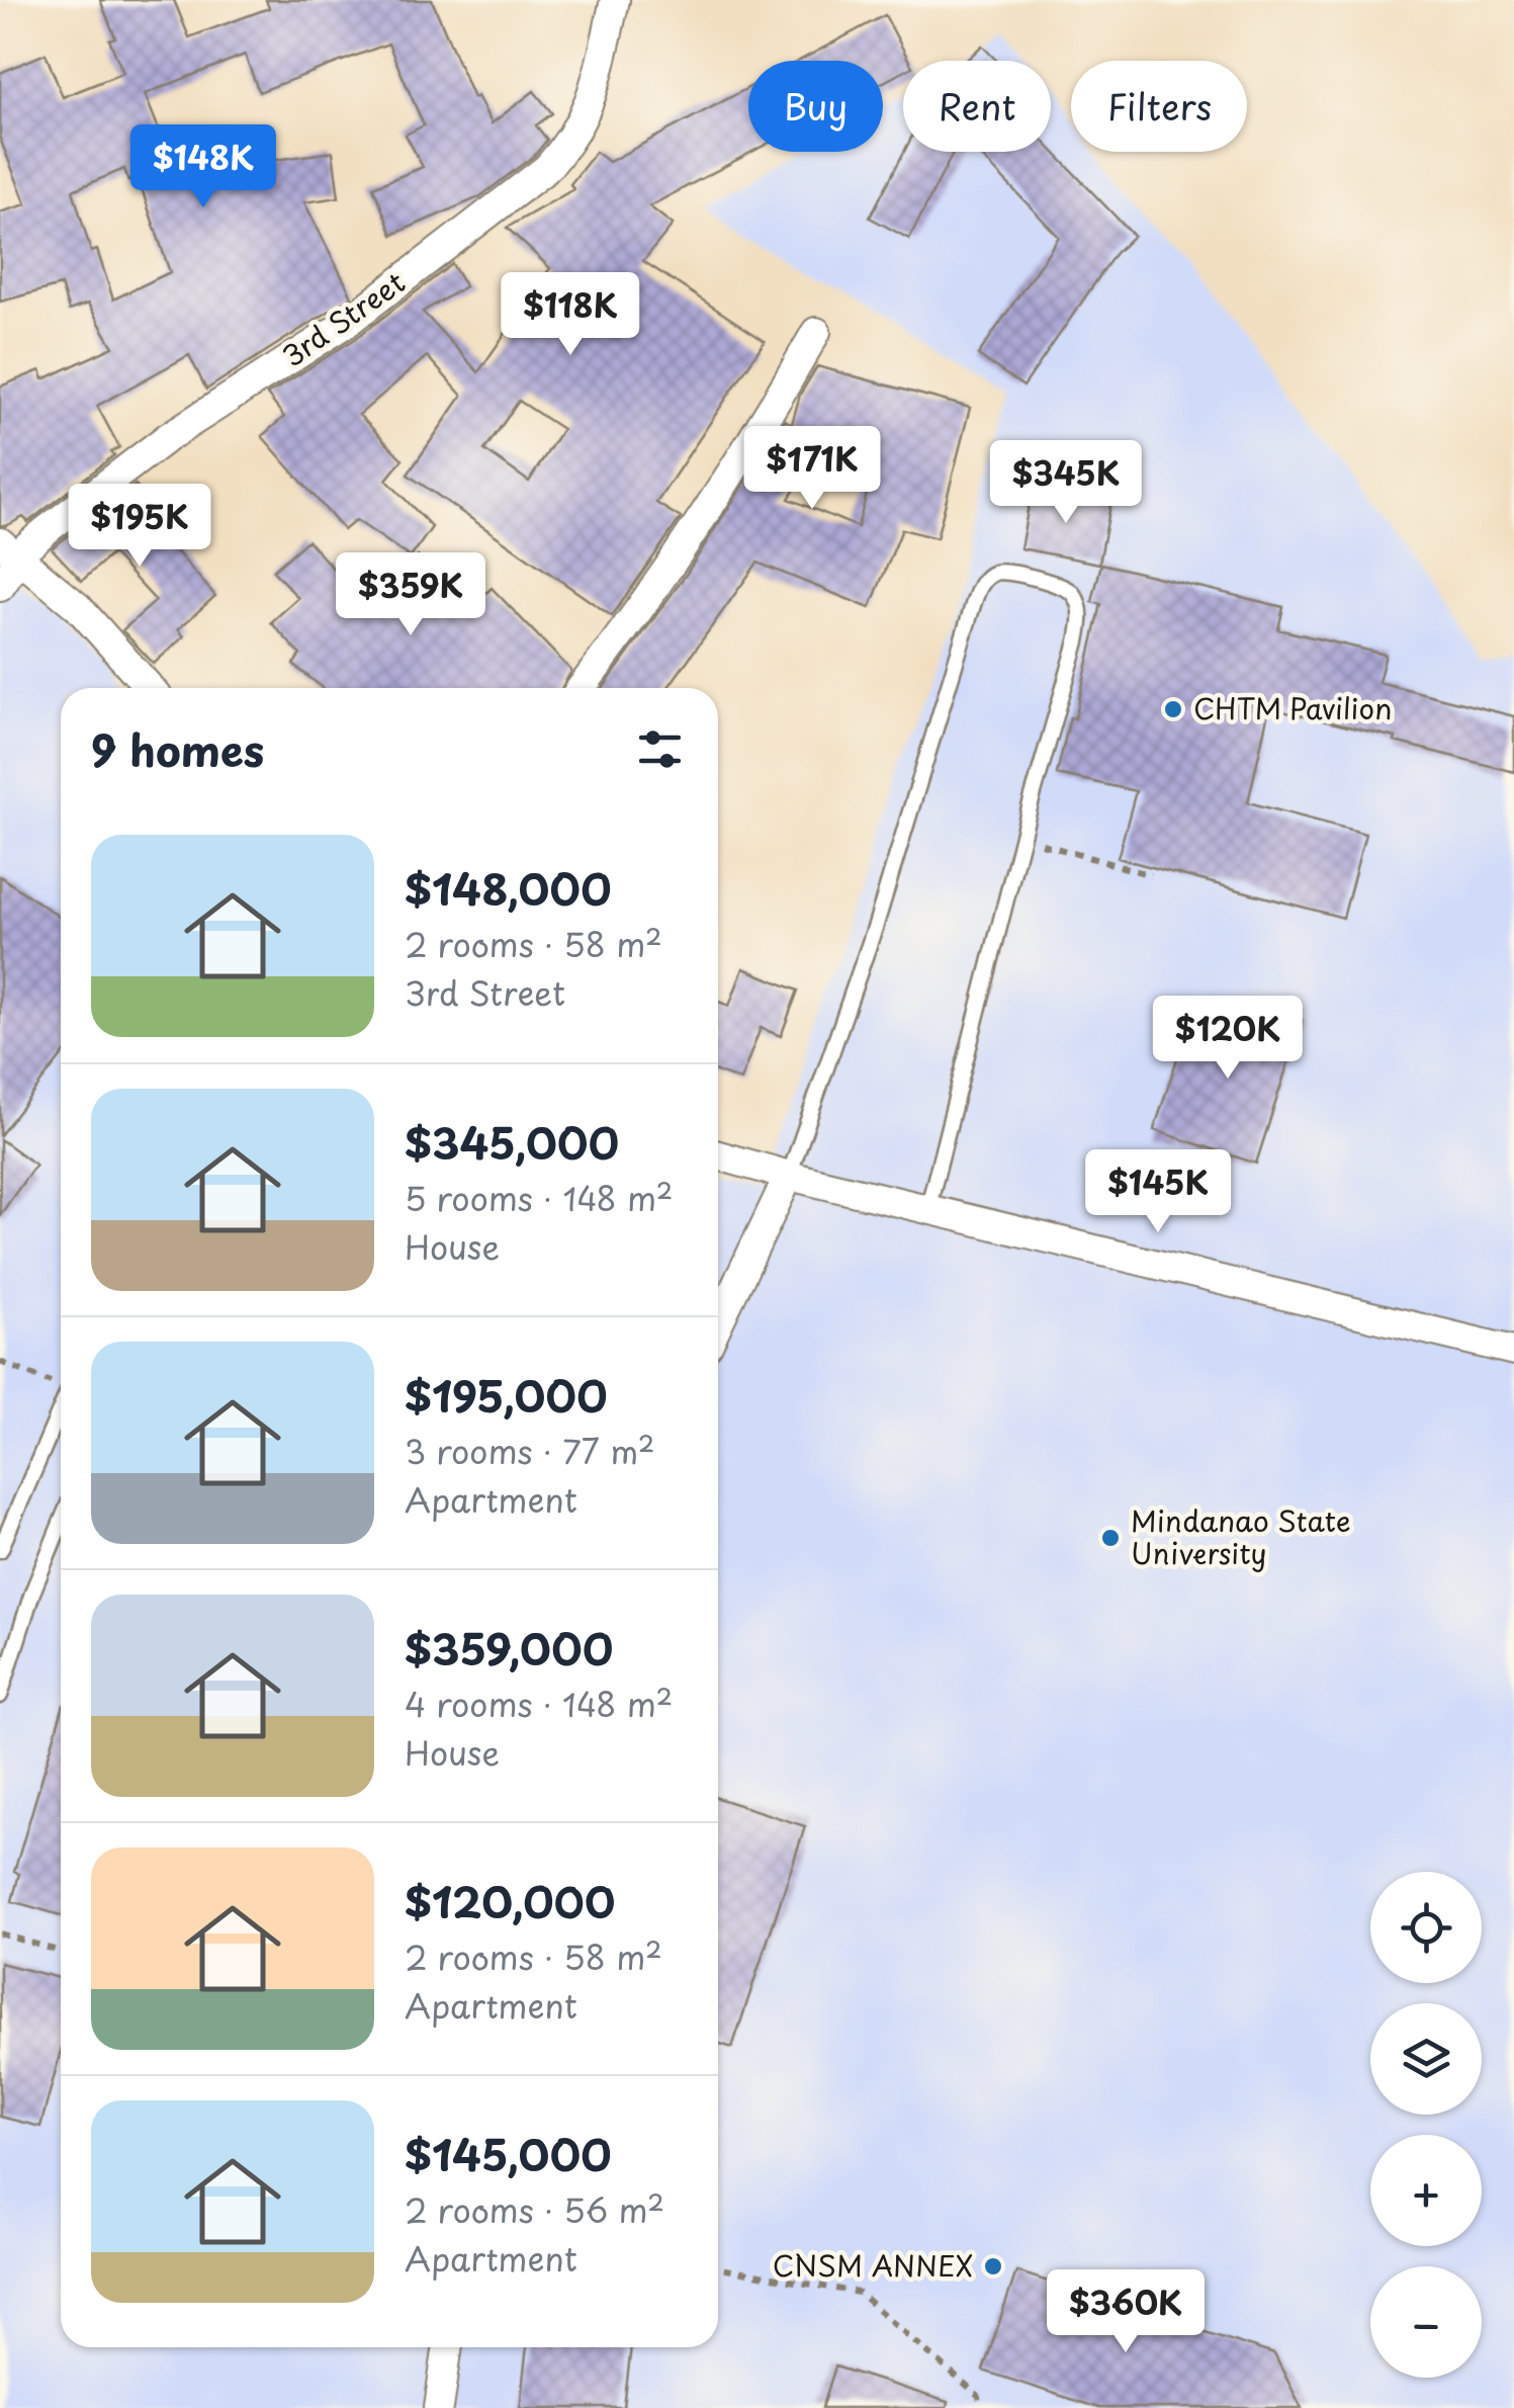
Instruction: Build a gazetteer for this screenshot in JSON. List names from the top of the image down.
{
  "streets": {
    "street": ["3rd Street"]
  },
  "places": ["CHTM Pavilion", "Mindanao State University", "CNSM ANNEX"],
  "page": {
    "chip": ["Buy", "Rent", "Filters"],
    "price": [
      "$148K",
      "$118K",
      "$171K",
      "$345K",
      "$195K",
      "$359K",
      "$120K",
      "$145K",
      "$360K"
    ],
    "heading": "9 homes",
    "list": [
      {
        "name": "$148,000",
        "note": "2 rooms · 58 m² · 3rd Street"
      },
      {
        "name": "$345,000",
        "note": "5 rooms · 148 m² · House"
      },
      {
        "name": "$195,000",
        "note": "3 rooms · 77 m² · Apartment"
      },
      {
        "name": "$359,000",
        "note": "4 rooms · 148 m² · House"
      },
      {
        "name": "$120,000",
        "note": "2 rooms · 58 m² · Apartment"
      },
      {
        "name": "$145,000",
        "note": "2 rooms · 56 m² · Apartment"
      }
    ],
    "map_buttons": ["+", "−"]
  }
}
